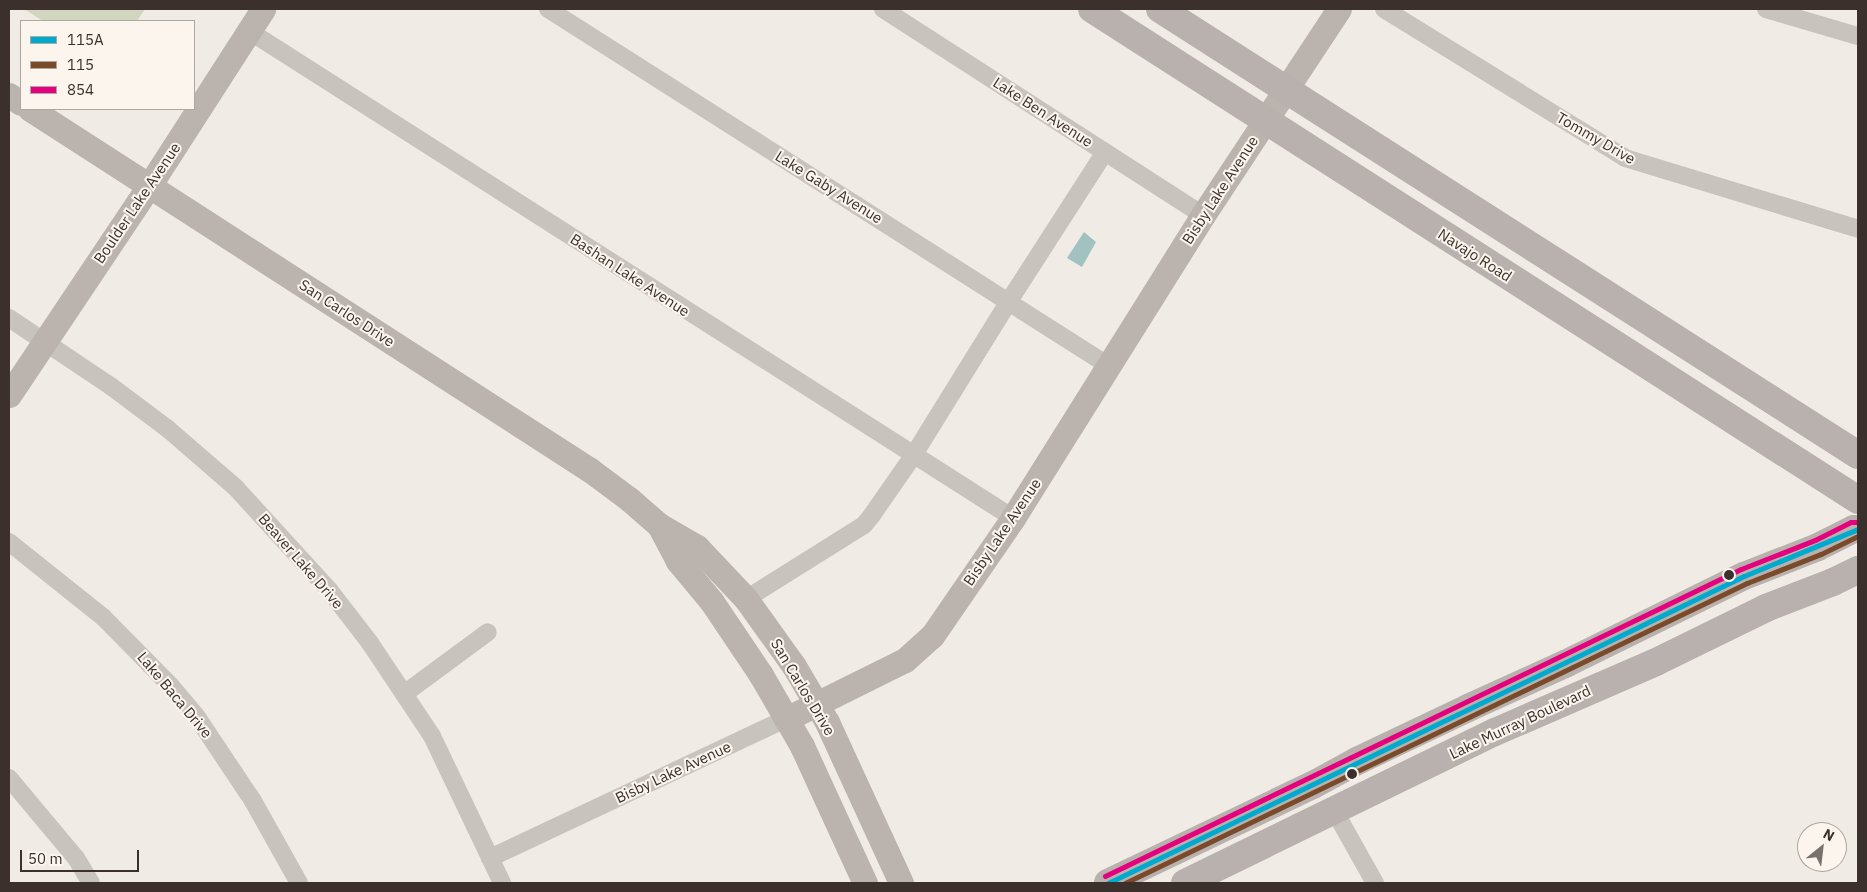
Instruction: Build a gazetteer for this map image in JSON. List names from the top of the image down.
{
  "streets": {
    "main road": ["Navajo Road", "Lake Murray Boulevard"],
    "street": [
      "Lake Ben Avenue",
      "Tommy Drive",
      "Lake Gaby Avenue",
      "Bisby Lake Avenue",
      "Boulder Lake Avenue",
      "Bashan Lake Avenue",
      "San Carlos Drive",
      "Beaver Lake Drive",
      "Lake Baca Drive"
    ]
  },
  "crossings": [
    ["Lake Ben Avenue", "Bisby Lake Avenue"],
    ["Lake Gaby Avenue", "Bisby Lake Avenue"],
    ["Bisby Lake Avenue", "Navajo Road"],
    ["Bisby Lake Avenue", "Bashan Lake Avenue"],
    ["Bisby Lake Avenue", "San Carlos Drive"],
    ["Bisby Lake Avenue", "Beaver Lake Drive"],
    ["Boulder Lake Avenue", "Bashan Lake Avenue"],
    ["Boulder Lake Avenue", "San Carlos Drive"],
    ["Boulder Lake Avenue", "Beaver Lake Drive"]
  ],
  "lines": ["transit line 854", "transit line 115A", "transit line 115"],
  "legend": ["115A", "115", "854"],
  "scale_bar": "50 m",
  "north": "top right"
}
